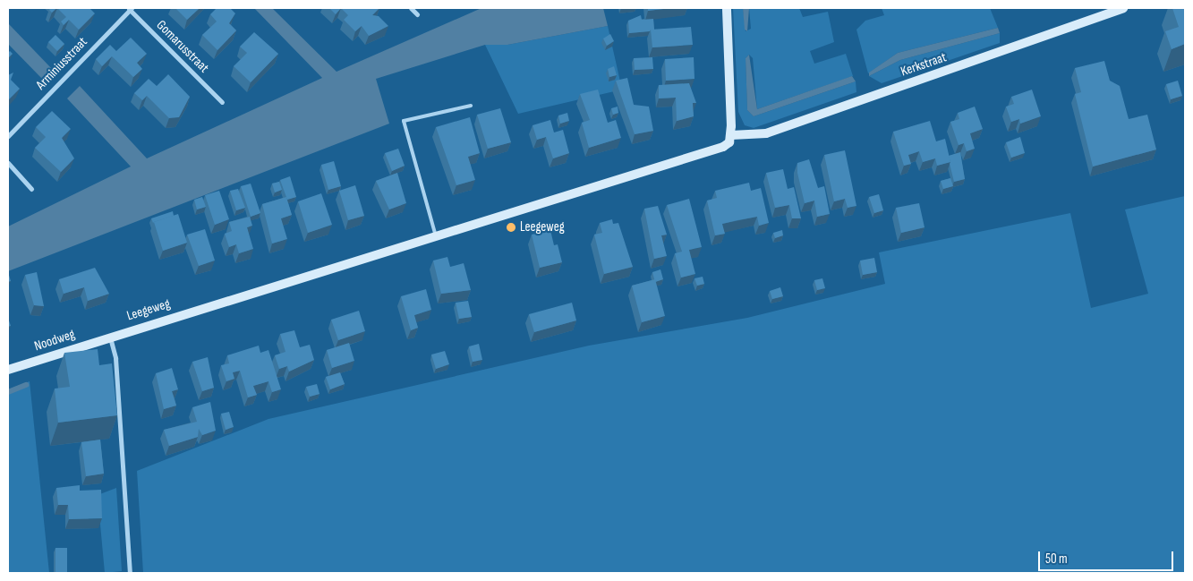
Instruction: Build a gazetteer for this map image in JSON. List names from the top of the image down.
{
  "streets": {
    "main road": ["Kerkstraat", "Leegeweg", "Noodweg"],
    "street": ["Gomarusstraat", "Arminiusstraat"]
  },
  "crossings": [
    ["Gomarusstraat", "Arminiusstraat"],
    ["Kerkstraat", "Leegeweg"],
    ["Leegeweg", "Noodweg"]
  ],
  "places": ["Leegeweg"],
  "scale_bar": "50 m"
}
